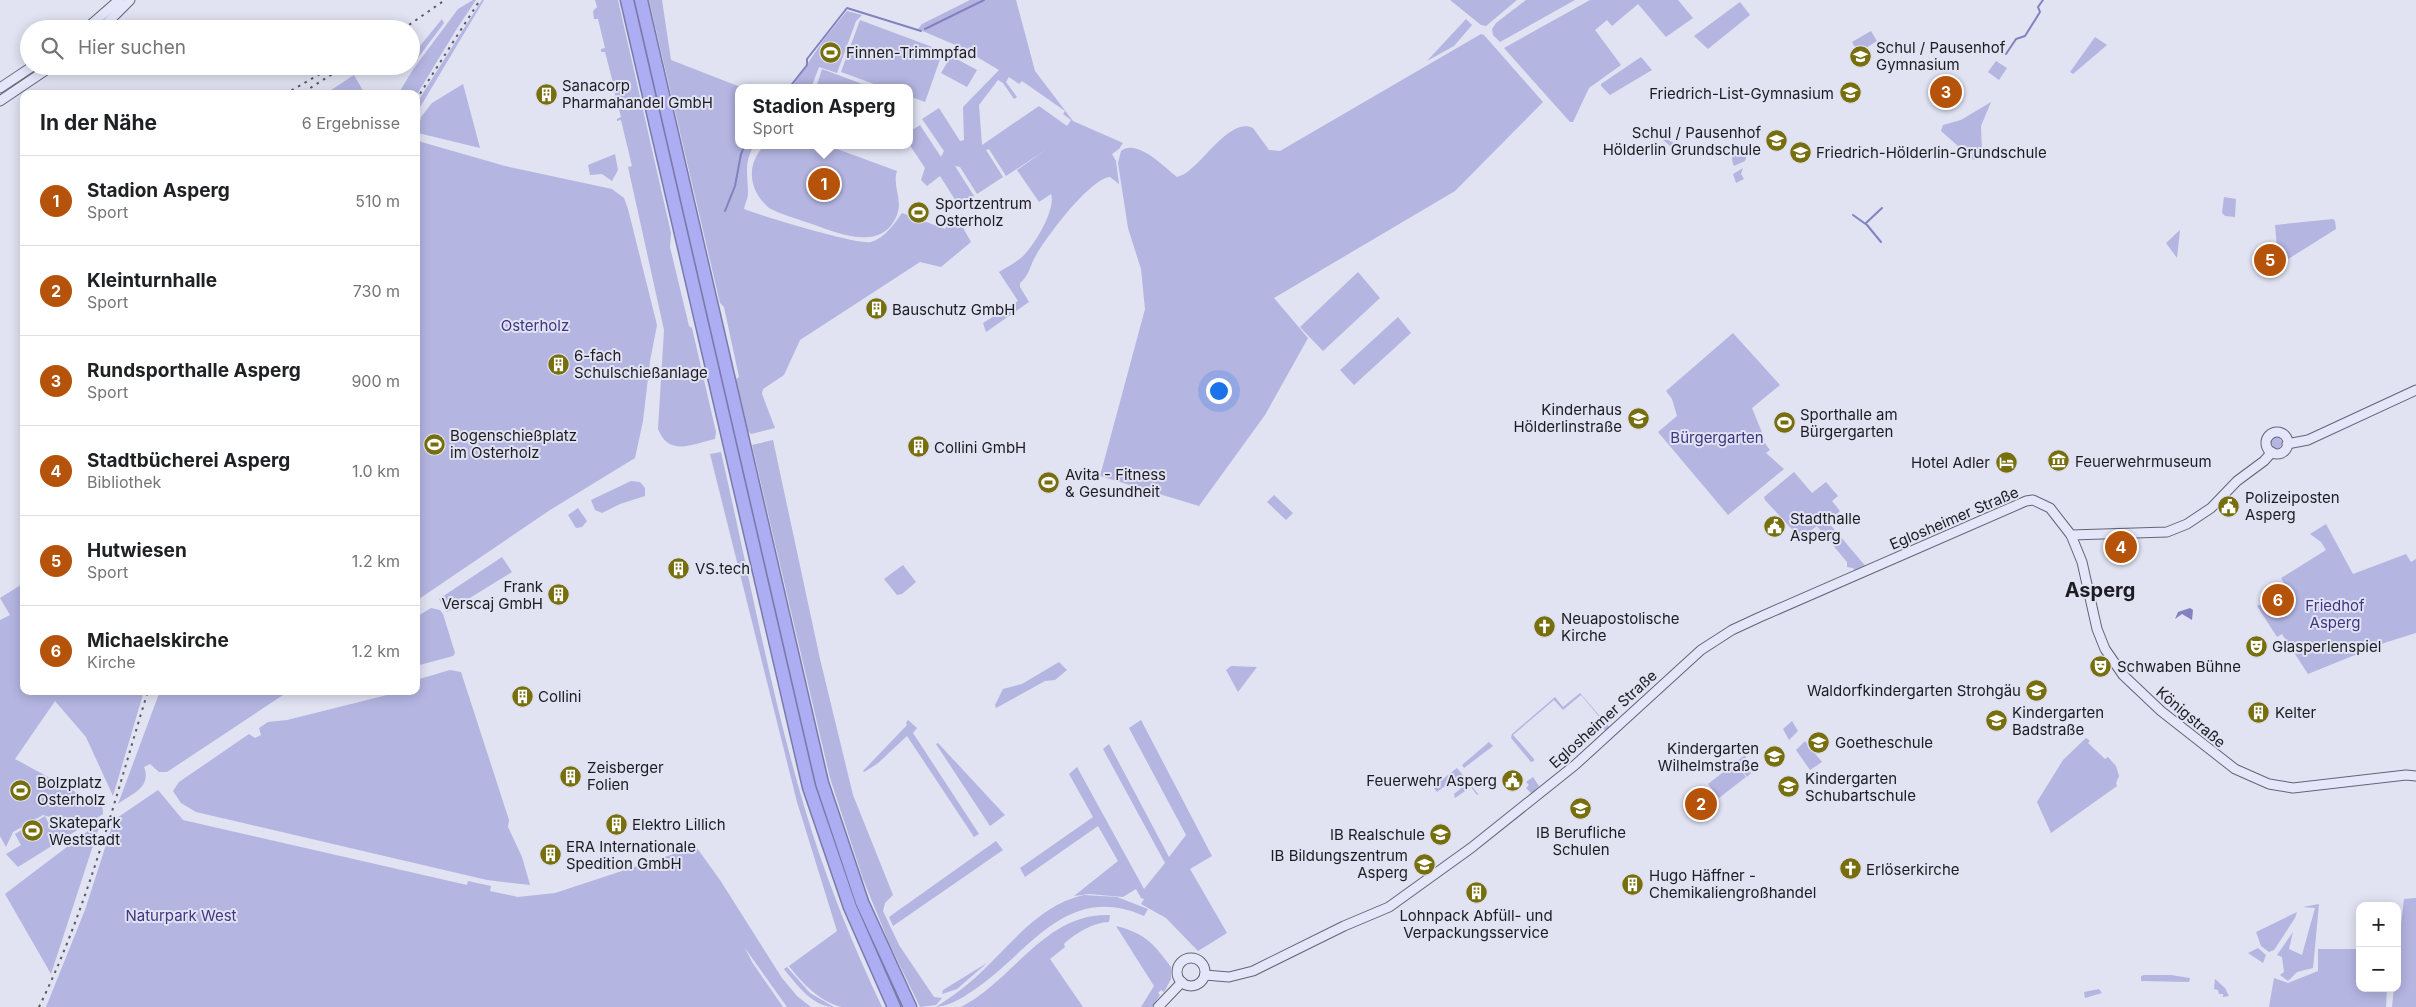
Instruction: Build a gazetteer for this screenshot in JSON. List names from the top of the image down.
{
  "streets": {
    "main road": ["Eglosheimer Straße", "Königstraße"]
  },
  "crossings": [
    ["Eglosheimer Straße", "Königstraße"]
  ],
  "districts": ["Asperg"],
  "parks": [
    "Osterholz",
    "Bürgergarten",
    "Friedhof Asperg",
    "Naturpark West"
  ],
  "places": {
    "sports": [
      "Finnen-Trimmpfad",
      "Sportzentrum Osterholz",
      "Sporthalle am Bürgergarten",
      "Bogenschießplatz im Osterholz",
      "Avita - Fitness & Gesundheit",
      "Bolzplatz Osterholz",
      "Skatepark Weststadt"
    ],
    "school or university": [
      "Schul / Pausenhof Gymnasium",
      "Friedrich-List-Gymnasium",
      "Schul / Pausenhof Hölderlin Grundschule",
      "Friedrich-Hölderlin-Grundschule",
      "Kinderhaus Hölderlinstraße",
      "Waldorfkindergarten Strohgäu",
      "Kindergarten Badstraße",
      "Goetheschule",
      "Kindergarten Wilhelmstraße",
      "Kindergarten Schubartschule",
      "IB Berufliche Schulen",
      "IB Realschule",
      "IB Bildungszentrum Asperg"
    ],
    "building": [
      "Sanacorp Pharmahandel GmbH",
      "Bauschutz GmbH",
      "6-fach Schulschießanlage",
      "Collini GmbH",
      "VS.tech",
      "Frank Verscaj GmbH",
      "Collini",
      "Kelter",
      "Zeisberger Folien",
      "Elektro Lillich",
      "ERA Internationale Spedition GmbH",
      "Hugo Häffner - Chemikaliengroßhandel",
      "Lohnpack Abfüll- und Verpackungsservice"
    ],
    "museum": ["Feuerwehrmuseum"],
    "hotel": ["Hotel Adler"],
    "public building": ["Polizeiposten Asperg", "Stadthalle Asperg", "Feuerwehr Asperg"],
    "church": ["Neuapostolische Kirche", "Erlöserkirche"],
    "theatre": ["Glasperlenspiel", "Schwaben Bühne"]
  },
  "page": {
    "search": "Hier suchen",
    "pins": [
      "3",
      "1",
      "5",
      "4",
      "6",
      "2"
    ],
    "popup": ["Stadion Asperg", "Sport"],
    "heading": ["In der Nähe", "6 Ergebnisse"],
    "list": [
      {
        "mark": "1",
        "name": "Stadion Asperg",
        "note": "Sport",
        "value": "510 m"
      },
      {
        "mark": "2",
        "name": "Kleinturnhalle",
        "note": "Sport",
        "value": "730 m"
      },
      {
        "mark": "3",
        "name": "Rundsporthalle Asperg",
        "note": "Sport",
        "value": "900 m"
      },
      {
        "mark": "4",
        "name": "Stadtbücherei Asperg",
        "note": "Bibliothek",
        "value": "1.0 km"
      },
      {
        "mark": "5",
        "name": "Hutwiesen",
        "note": "Sport",
        "value": "1.2 km"
      },
      {
        "mark": "6",
        "name": "Michaelskirche",
        "note": "Kirche",
        "value": "1.2 km"
      }
    ],
    "map_buttons": ["+", "−"]
  }
}
